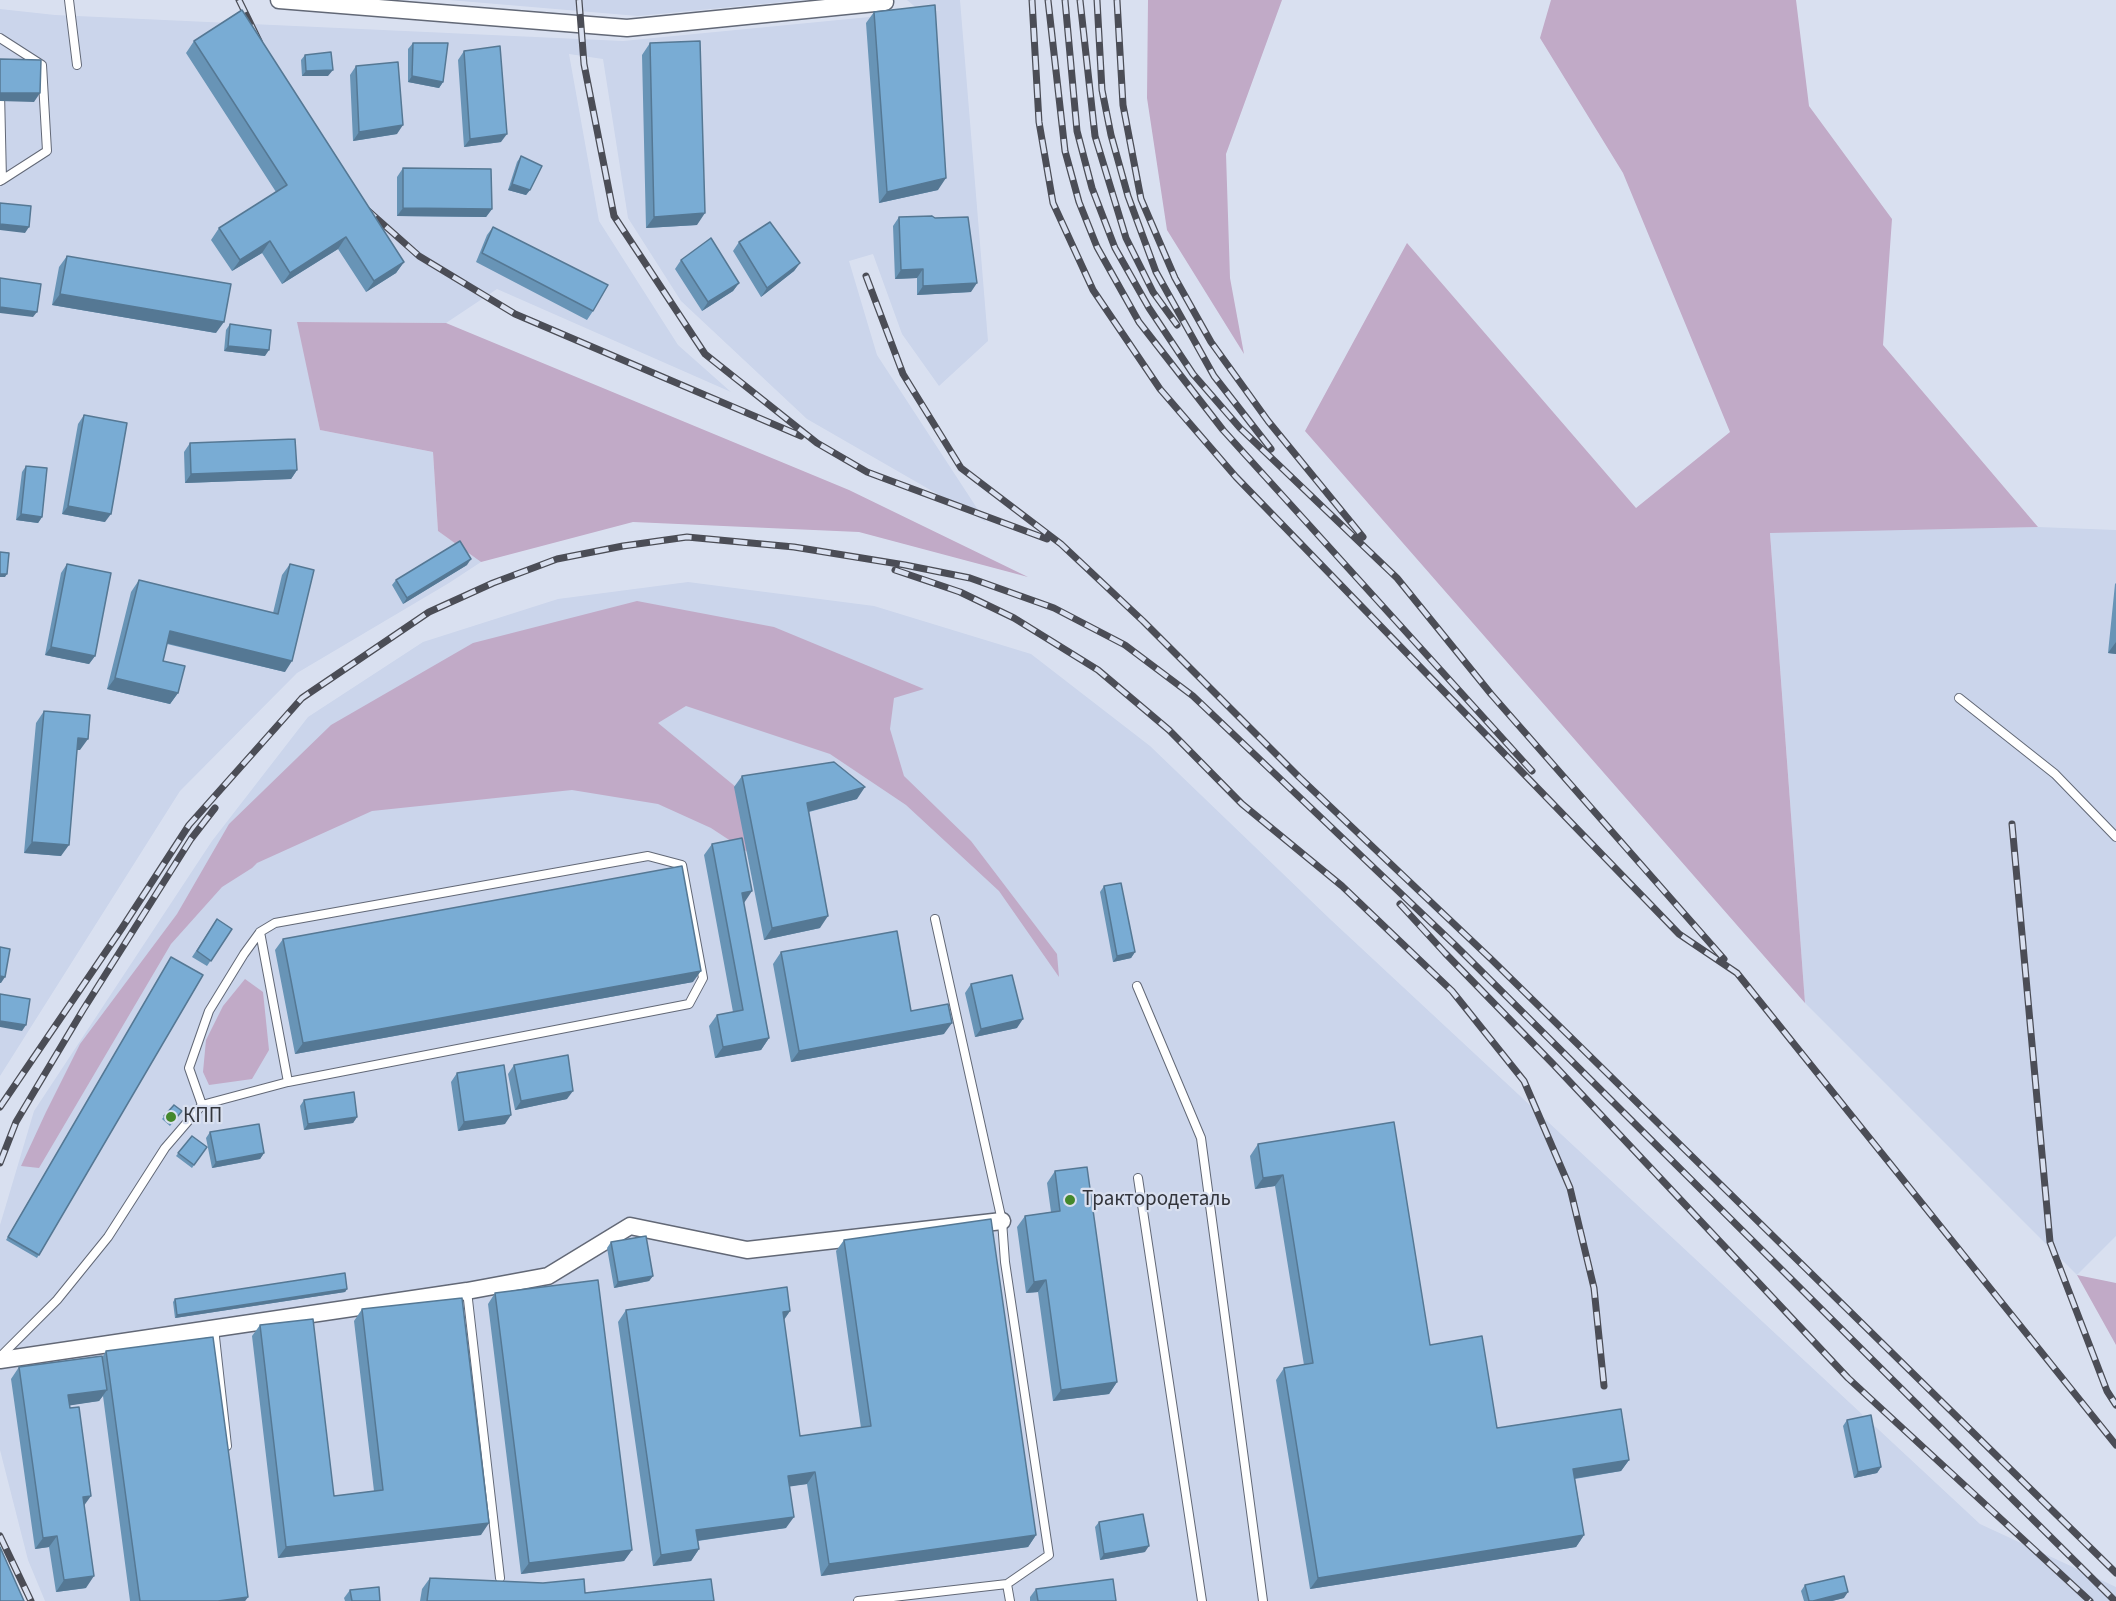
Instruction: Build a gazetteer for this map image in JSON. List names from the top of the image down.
{
  "places": ["КПП", "Трактородеталь"]
}
